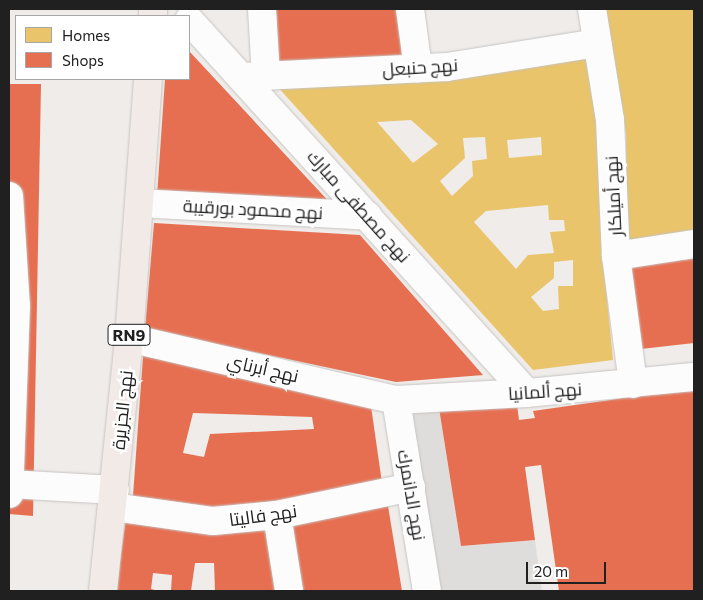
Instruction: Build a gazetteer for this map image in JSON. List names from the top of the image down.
{
  "streets": {
    "main road": ["RN9", "نهج الجزيرة"],
    "street": [
      "نهج حنبعل",
      "نهج أميلكار",
      "نهج مصطفى مبارك",
      "نهج محمود بورقيبة",
      "نهج أبرناي",
      "نهج ألمانيا",
      "نهج الدانمرك",
      "نهج فاليتا"
    ]
  },
  "crossings": [
    ["نهج حنبعل", "نهج أميلكار"],
    ["نهج حنبعل", "نهج مصطفى مبارك"],
    ["نهج أميلكار", "نهج ألمانيا"],
    ["نهج مصطفى مبارك", "نهج محمود بورقيبة"],
    ["نهج مصطفى مبارك", "نهج ألمانيا"],
    ["نهج محمود بورقيبة", "نهج الجزيرة"],
    ["نهج أبرناي", "نهج ألمانيا"],
    ["نهج أبرناي", "نهج الجزيرة"],
    ["نهج أبرناي", "نهج الدانمرك"],
    ["نهج ألمانيا", "نهج الدانمرك"],
    ["نهج الجزيرة", "نهج فاليتا"],
    ["نهج الدانمرك", "نهج فاليتا"]
  ],
  "legend": ["Homes", "Shops"],
  "scale_bar": "20 m"
}
